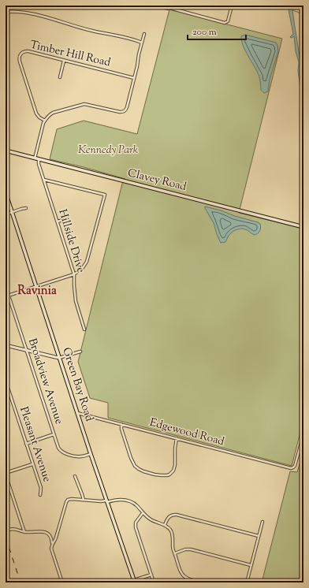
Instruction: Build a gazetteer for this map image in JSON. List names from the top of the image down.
{
  "streets": {
    "main road": ["Clavey Road", "Green Bay Road"],
    "street": [
      "Timber Hill Road",
      "Hillside Drive",
      "Broadview Avenue",
      "Edgewood Road",
      "Pleasant Avenue"
    ]
  },
  "crossings": [
    ["Clavey Road", "Hillside Drive"],
    ["Broadview Avenue", "Green Bay Road"],
    ["Green Bay Road", "Edgewood Road"]
  ],
  "districts": ["Ravinia"],
  "parks": ["Kennedy Park"],
  "scale_bar": "200 m"
}
